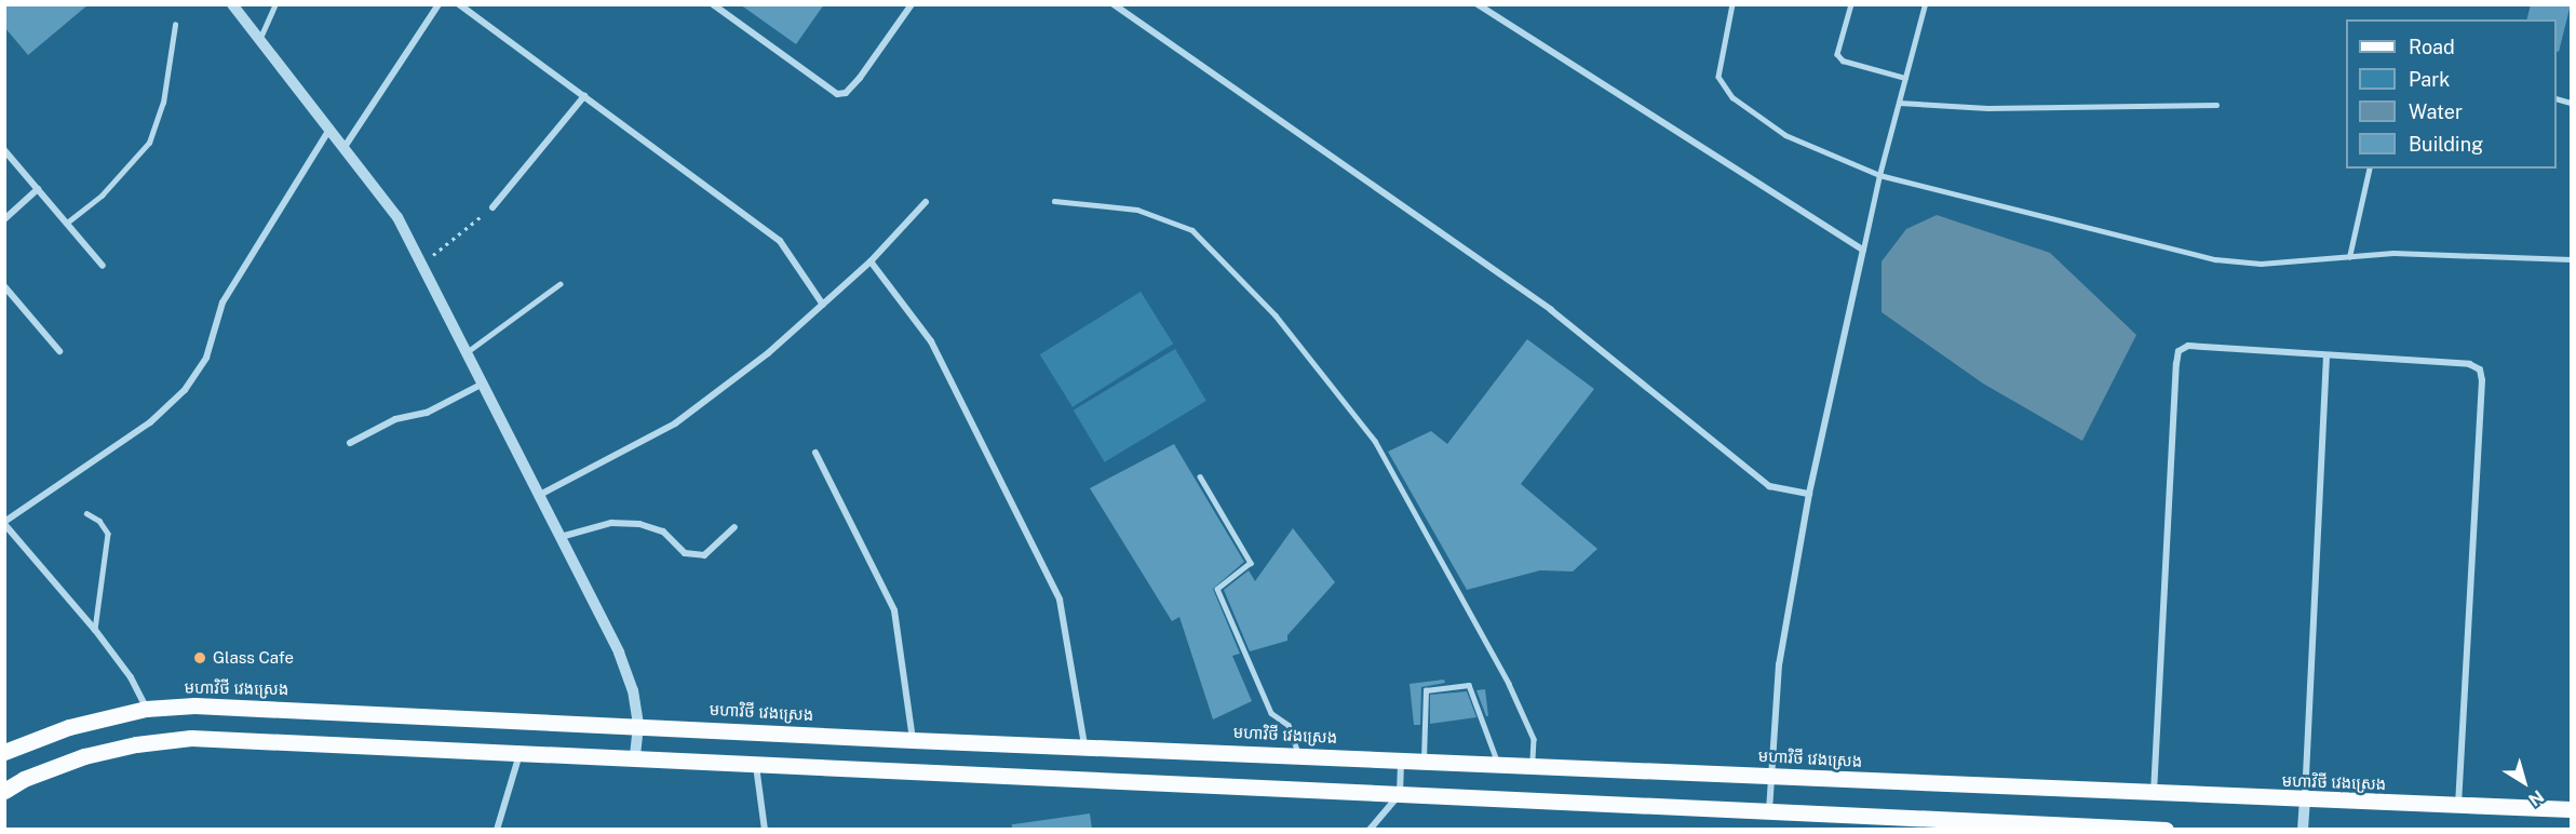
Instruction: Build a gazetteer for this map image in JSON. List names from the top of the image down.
{
  "streets": {
    "main road": ["មហាវិថី វេងស្រេង"]
  },
  "places": ["Glass Cafe"],
  "legend": [
    "Road",
    "Park",
    "Water",
    "Building"
  ],
  "north": "bottom right"
}
